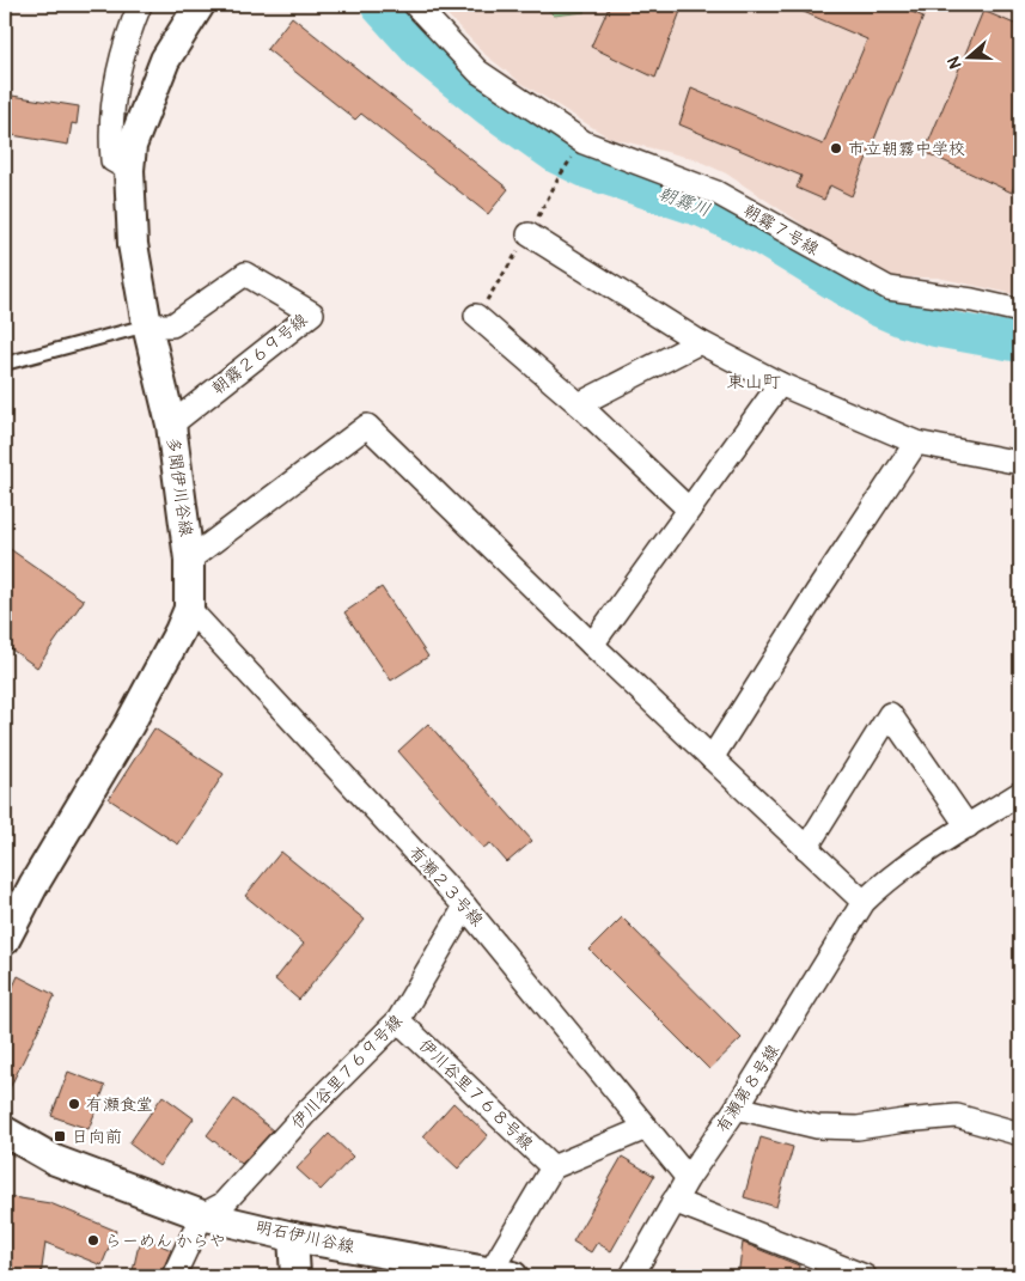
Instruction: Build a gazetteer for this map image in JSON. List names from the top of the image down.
{
  "streets": {
    "street": [
      "朝霧７号線",
      "朝霧２６９号線",
      "多聞伊川谷線",
      "有瀬２３号線",
      "伊川谷里７６９号線",
      "有瀬第８号線",
      "伊川谷里７６８号線",
      "明石伊川谷線"
    ]
  },
  "crossings": [
    ["朝霧２６９号線", "多聞伊川谷線"],
    ["多聞伊川谷線", "有瀬２３号線"],
    ["有瀬２３号線", "伊川谷里７６９号線"],
    ["有瀬２３号線", "有瀬第８号線"],
    ["伊川谷里７６９号線", "伊川谷里７６８号線"],
    ["伊川谷里７６９号線", "明石伊川谷線"]
  ],
  "districts": ["東山町"],
  "water": ["朝霧川"],
  "places": {
    "other": ["市立朝霧中学校", "有瀬食堂", "らーめん からや"],
    "transit": ["日向前"]
  },
  "north": "left"
}
